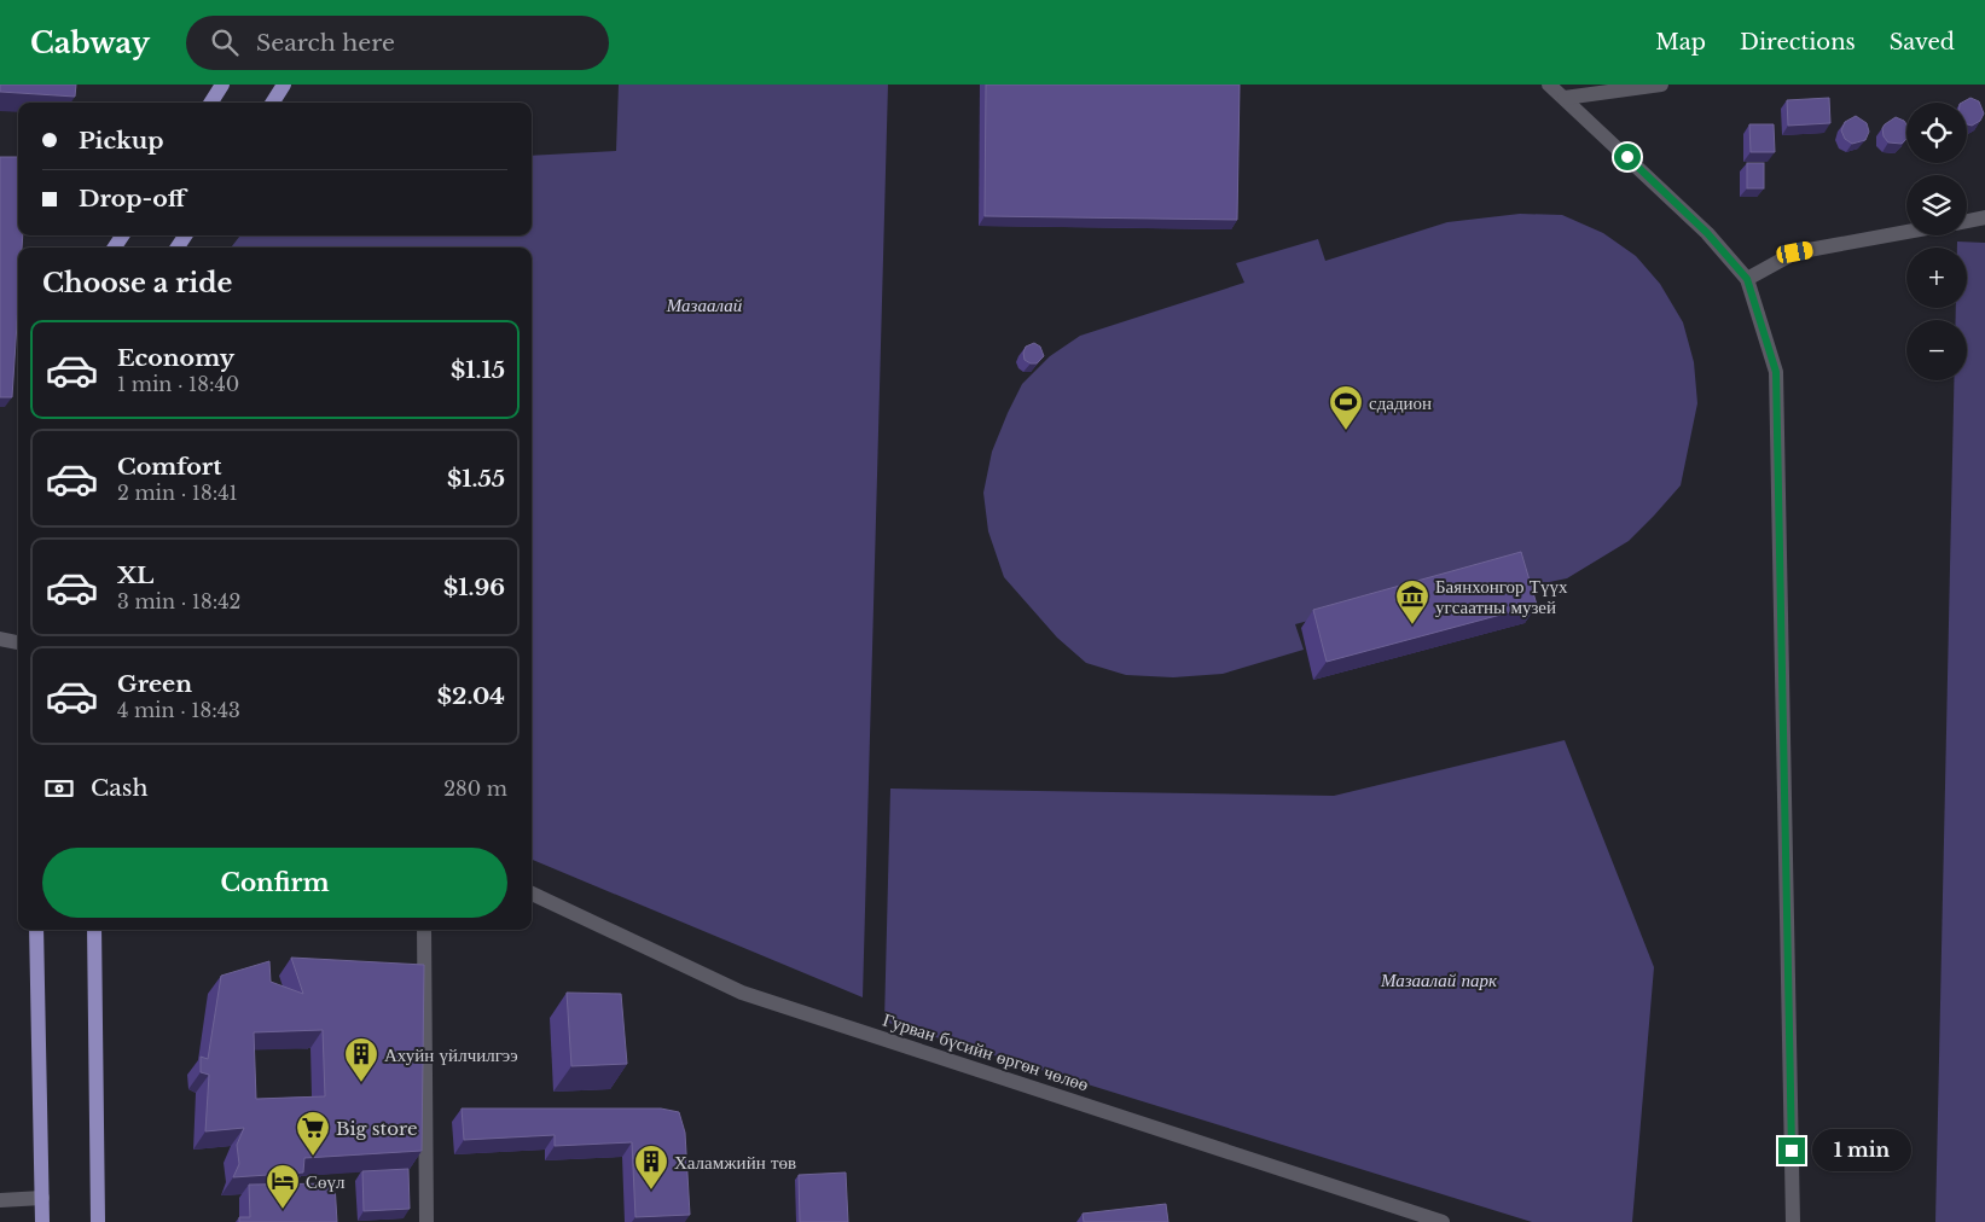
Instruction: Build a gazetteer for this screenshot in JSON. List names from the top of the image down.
{
  "streets": {
    "street": ["Гурван бүсийн өргөн чөлөө"]
  },
  "parks": ["Мазаалай", "Мазаалай парк"],
  "places": {
    "sports": ["сдадион"],
    "museum": ["Баянхонгор Түүх угсаатны музей"],
    "building": ["Ахуйн үйлчилгээ", "Халамжийн төв"],
    "supermarket": ["Big store"],
    "hotel": ["Сөүл"]
  },
  "page": {
    "header": "Cabway",
    "search": "Search here",
    "nav": ["Map", "Directions", "Saved"],
    "map_buttons": ["+", "−"],
    "banner": ["Pickup", "Drop-off"],
    "heading": "Choose a ride",
    "list": [
      {
        "name": "Economy",
        "note": "1 min · 18:40",
        "value": "$1.15"
      },
      {
        "name": "Comfort",
        "note": "2 min · 18:41",
        "value": "$1.55"
      },
      {
        "name": "XL",
        "note": "3 min · 18:42",
        "value": "$1.96"
      },
      {
        "name": "Green",
        "note": "4 min · 18:43",
        "value": "$2.04"
      }
    ],
    "pay": ["Cash", "280 m"],
    "buttons": "Confirm",
    "bubble": "1 min"
  }
}
